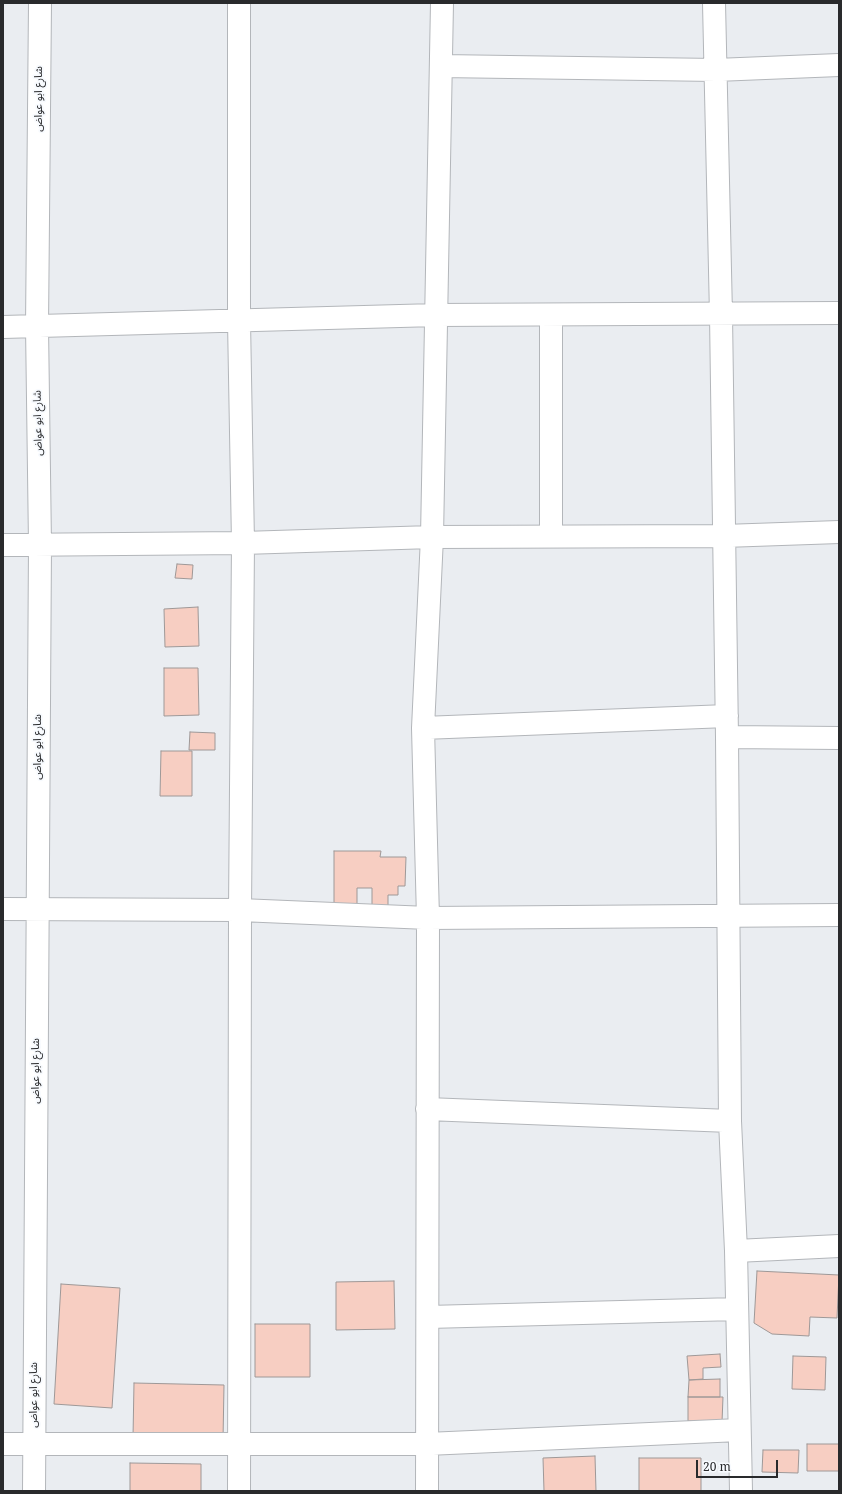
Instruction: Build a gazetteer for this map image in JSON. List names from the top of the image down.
{
  "streets": {
    "street": ["شارع ابو عواض"]
  },
  "scale_bar": "20 m"
}
